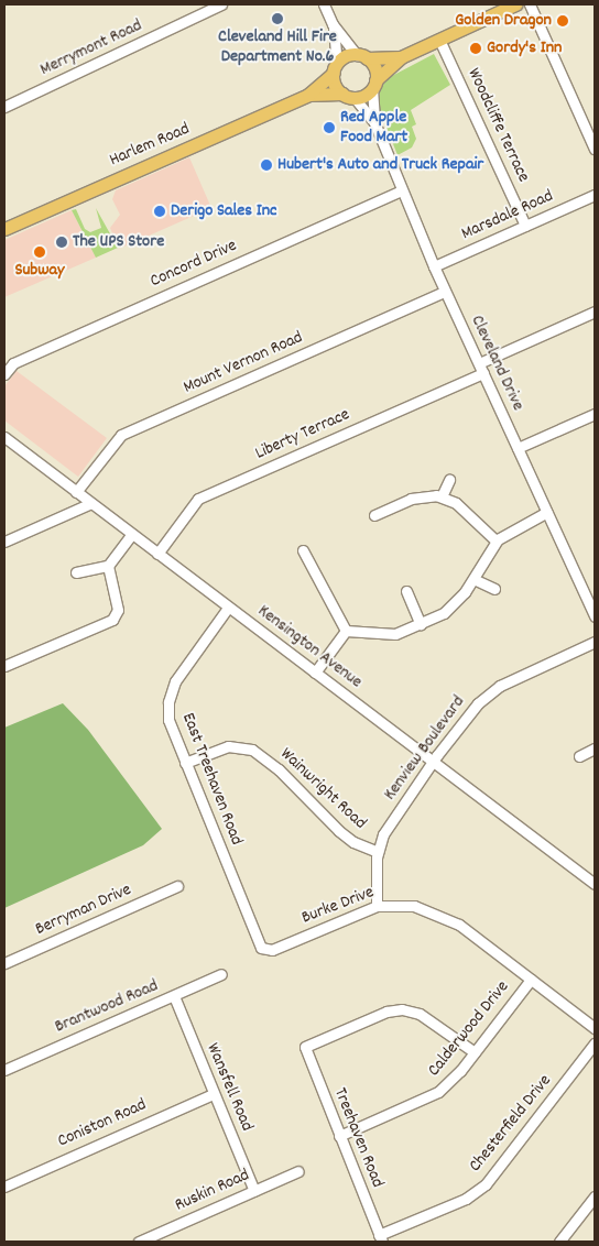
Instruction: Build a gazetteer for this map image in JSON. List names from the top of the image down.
{
  "streets": {
    "main road": ["Harlem Road"],
    "street": [
      "Merrymont Road",
      "Woodcliffe Terrace",
      "Marsdale Road",
      "Concord Drive",
      "Mount Vernon Road",
      "Cleveland Drive",
      "Liberty Terrace",
      "Kensington Avenue",
      "Kenview Boulevard",
      "East Treehaven Road",
      "Wainwright Road",
      "Burke Drive",
      "Berryman Drive",
      "Brantwood Road",
      "Calderwood Drive",
      "Wansfell Road",
      "Coniston Road",
      "Chesterfield Drive",
      "Treehaven Road",
      "Ruskin Road"
    ]
  },
  "crossings": [
    ["Woodcliffe Terrace", "Marsdale Road"],
    ["Harlem Road", "Cleveland Drive"],
    ["Marsdale Road", "Cleveland Drive"],
    ["Concord Drive", "Cleveland Drive"],
    ["Mount Vernon Road", "Cleveland Drive"],
    ["Mount Vernon Road", "Kensington Avenue"],
    ["Cleveland Drive", "Liberty Terrace"],
    ["Liberty Terrace", "Kensington Avenue"],
    ["Kensington Avenue", "Kenview Boulevard"],
    ["Kensington Avenue", "East Treehaven Road"],
    ["Kenview Boulevard", "Wainwright Road"],
    ["Kenview Boulevard", "Burke Drive"],
    ["East Treehaven Road", "Wainwright Road"],
    ["East Treehaven Road", "Burke Drive"],
    ["Burke Drive", "Calderwood Drive"],
    ["Brantwood Road", "Wansfell Road"],
    ["Calderwood Drive", "Treehaven Road"],
    ["Wansfell Road", "Coniston Road"],
    ["Wansfell Road", "Ruskin Road"],
    ["Chesterfield Drive", "Treehaven Road"]
  ],
  "places": [
    "Cleveland Hill Fire Department No.6",
    "Golden Dragon",
    "Gordy's Inn",
    "Red Apple Food Mart",
    "Hubert's Auto and Truck Repair",
    "Derigo Sales Inc",
    "The UPS Store",
    "Subway"
  ]
}
